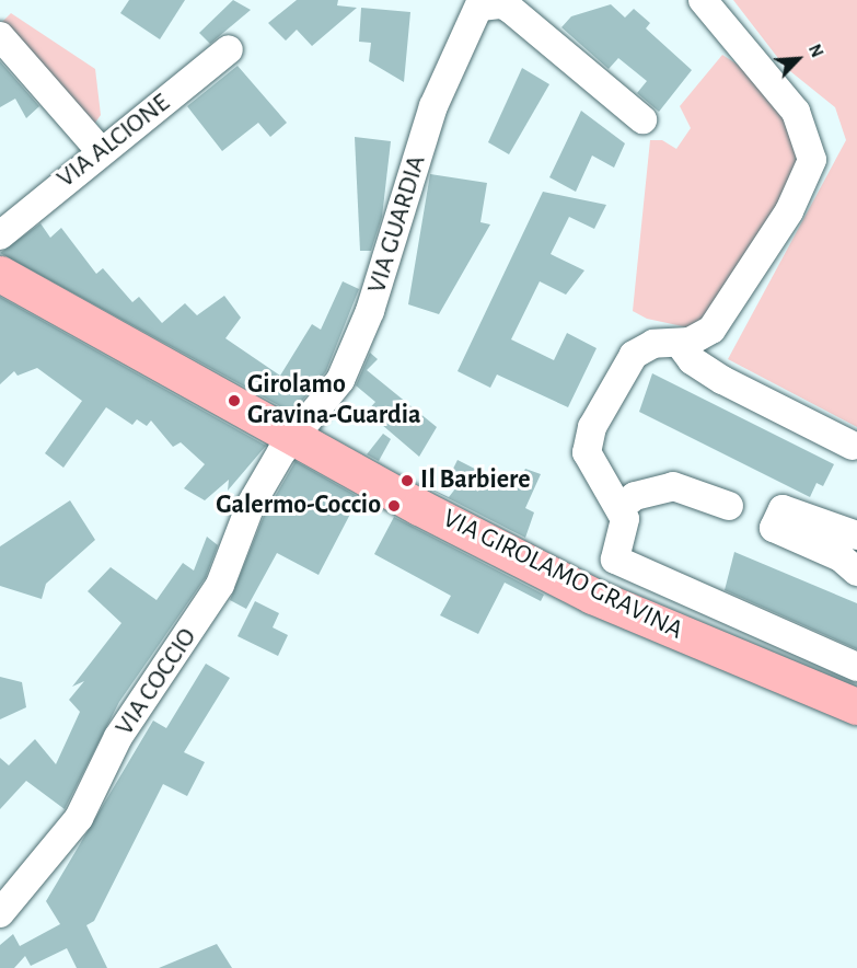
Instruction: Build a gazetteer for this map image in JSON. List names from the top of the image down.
{
  "streets": {
    "main road": ["VIA GIROLAMO GRAVINA"],
    "street": ["VIA ALCIONE", "VIA GUARDIA", "VIA COCCIO"]
  },
  "crossings": [
    ["VIA GUARDIA", "VIA GIROLAMO GRAVINA"],
    ["VIA GUARDIA", "VIA COCCIO"],
    ["VIA GIROLAMO GRAVINA", "VIA COCCIO"]
  ],
  "places": ["Girolamo Gravina-Guardia", "Il Barbiere", "Galermo-Coccio"],
  "north": "top right"
}
